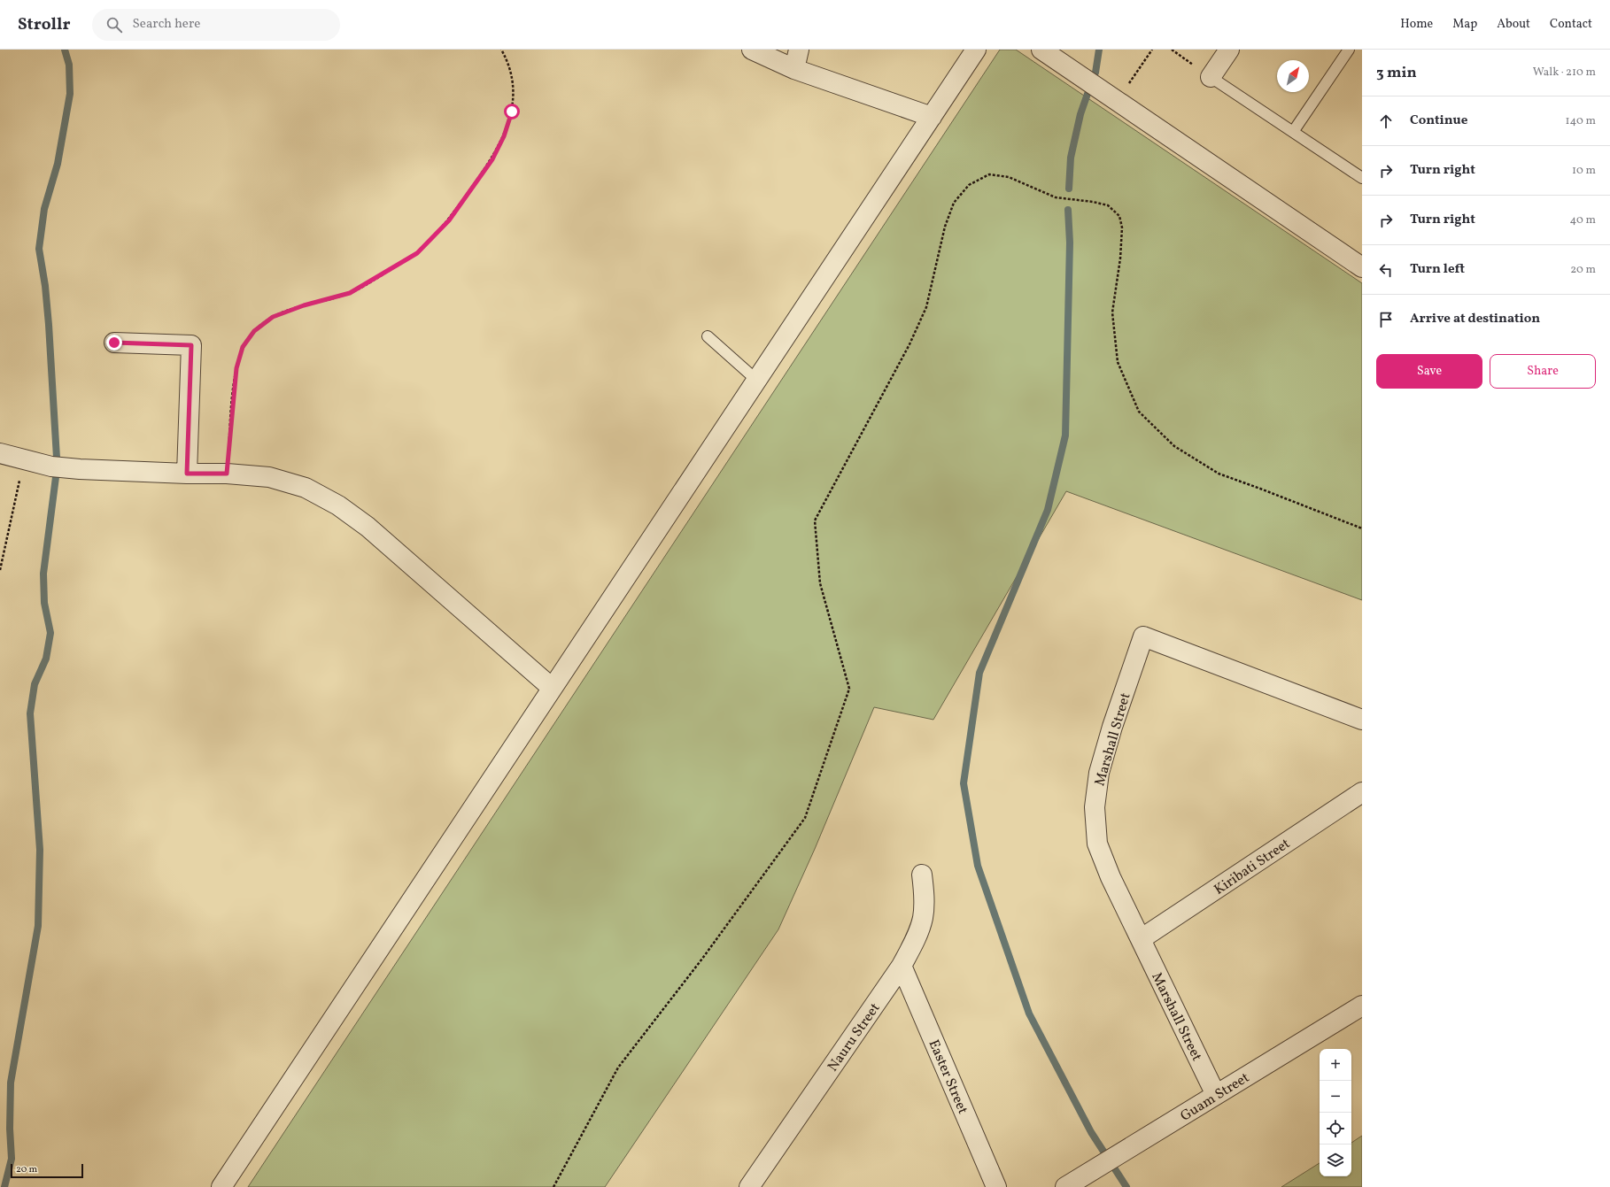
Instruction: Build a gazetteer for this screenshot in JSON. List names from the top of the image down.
{
  "streets": {
    "street": [
      "Marshall Street",
      "Kiribati Street",
      "Nauru Street",
      "Easter Street",
      "Guam Street"
    ]
  },
  "crossings": [
    ["Marshall Street", "Kiribati Street"],
    ["Marshall Street", "Guam Street"],
    ["Nauru Street", "Easter Street"]
  ],
  "scale_bar": "20 m",
  "north": "top right",
  "page": {
    "header": "Strollr",
    "search": "Search here",
    "nav": [
      "Home",
      "Map",
      "About",
      "Contact"
    ],
    "heading": ["3 min", "Walk · 210 m"],
    "list": [
      ["Continue", "140 m"],
      ["Turn right", "10 m"],
      ["Turn right", "40 m"],
      ["Turn left", "20 m"],
      "Arrive at destination"
    ],
    "buttons": ["Save", "Share"],
    "map_buttons": ["+", "−"],
    "scale": "20 m"
  }
}
